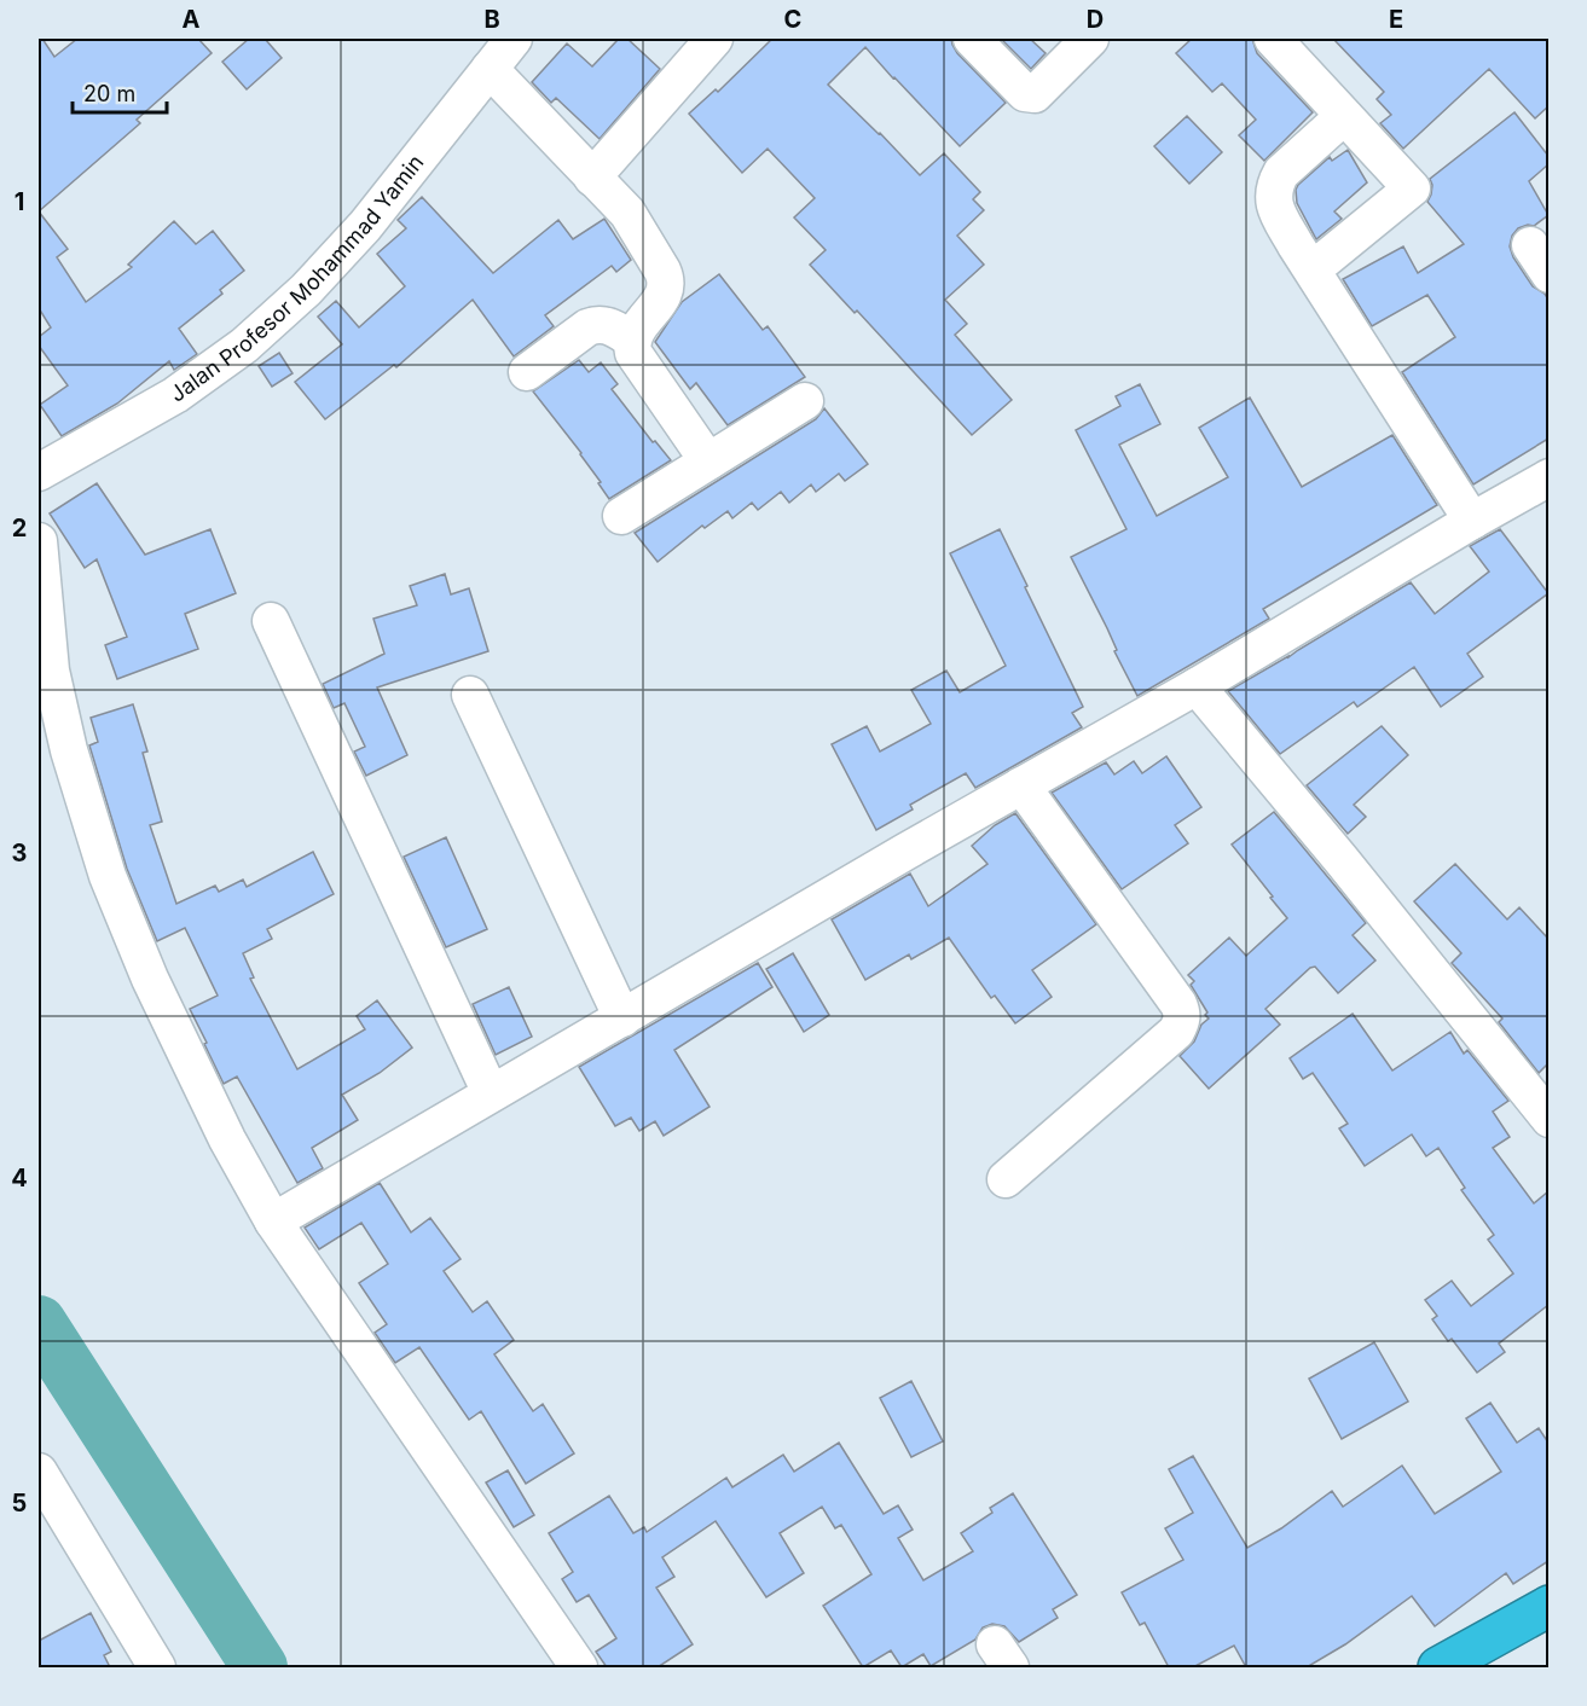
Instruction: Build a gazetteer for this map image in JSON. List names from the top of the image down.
{
  "streets": {
    "street": ["Jalan Profesor Mohammad Yamin"]
  },
  "scale_bar": "20 m",
  "grid": {
    "columns": [
      "A",
      "B",
      "C",
      "D",
      "E"
    ],
    "rows": [
      "1",
      "2",
      "3",
      "4",
      "5"
    ]
  }
}
